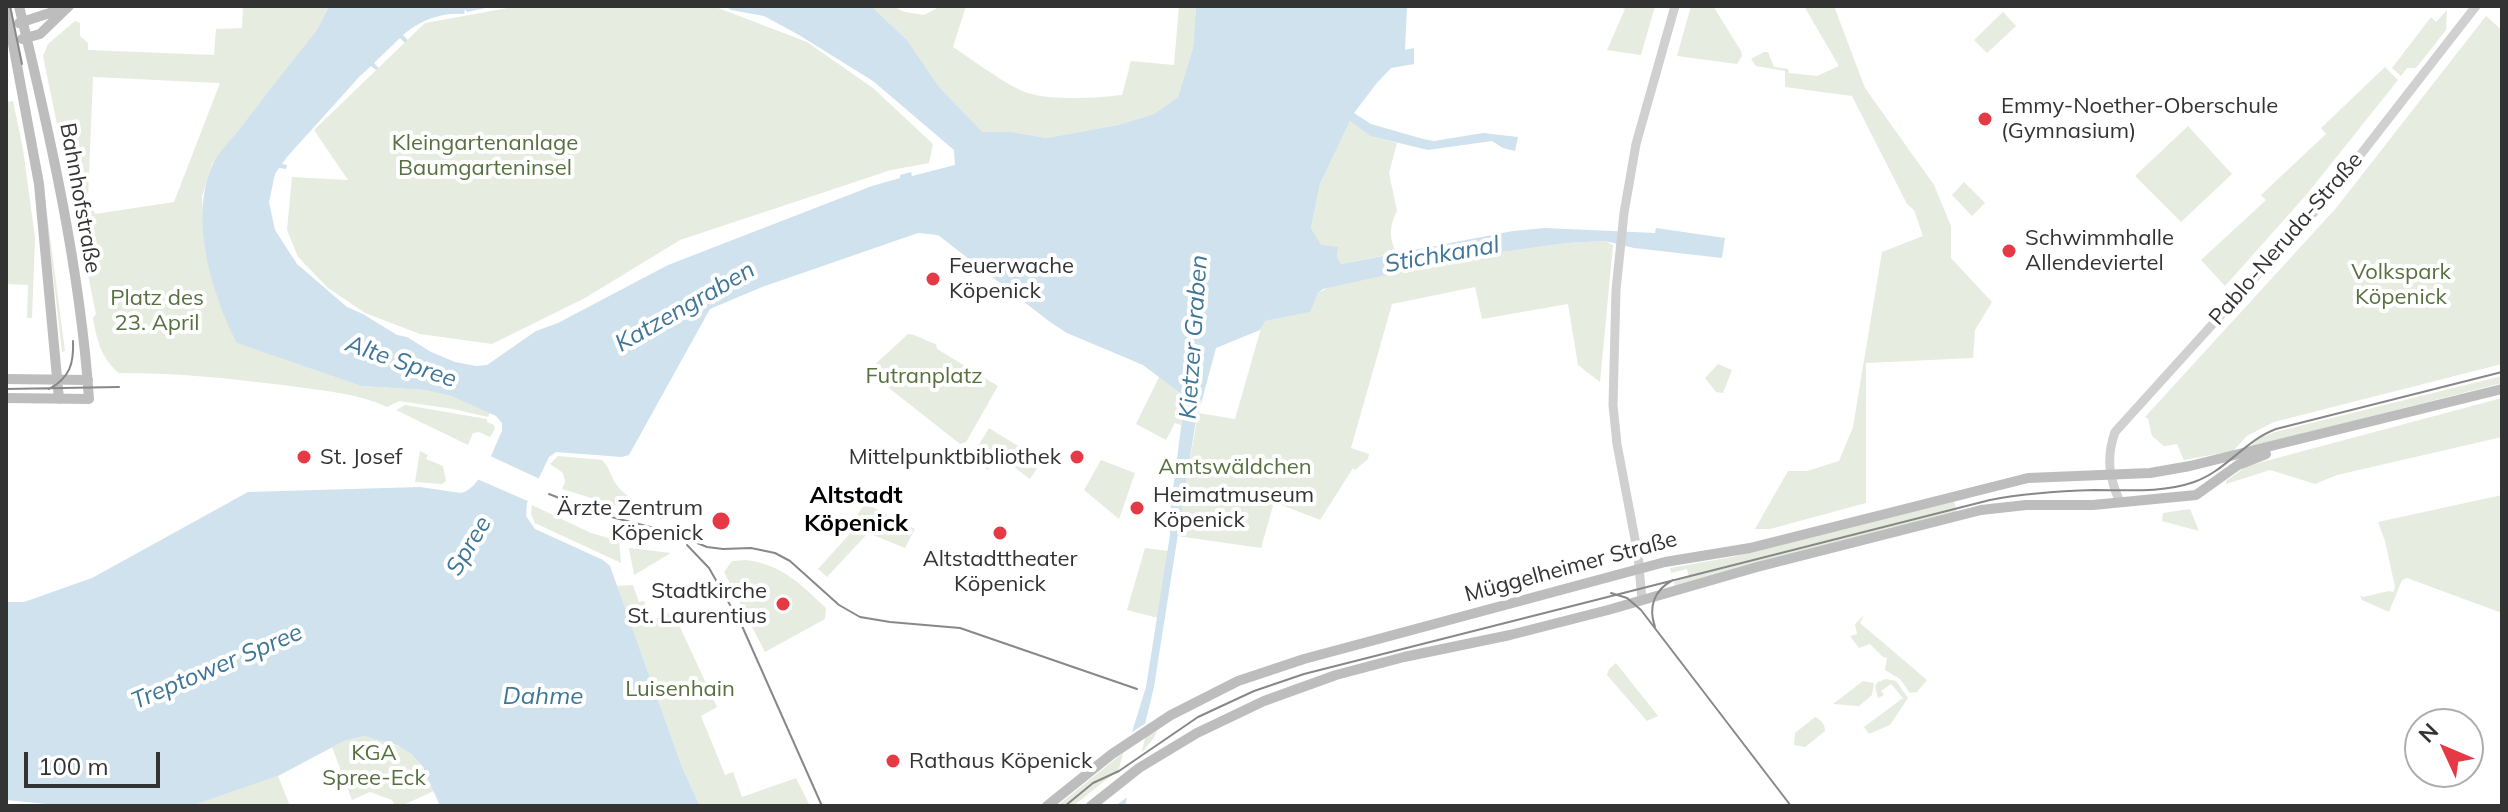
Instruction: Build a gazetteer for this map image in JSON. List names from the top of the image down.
{
  "streets": {
    "main road": ["Bahnhofstraße", "Müggelheimer Straße"],
    "street": ["Pablo-Neruda-Straße"]
  },
  "crossings": [
    ["Pablo-Neruda-Straße", "Müggelheimer Straße"]
  ],
  "districts": ["Altstadt Köpenick"],
  "water": [
    "Stichkanal",
    "Katzengraben",
    "Kietzer Graben",
    "Alte Spree",
    "Spree",
    "Treptower Spree",
    "Dahme"
  ],
  "parks": [
    "Kleingartenanlage Baumgarteninsel",
    "Volkspark Köpenick",
    "Platz des 23. April",
    "Futranplatz",
    "Amtswäldchen",
    "Luisenhain",
    "KGA Spree-Eck"
  ],
  "places": [
    "Emmy-Noether-Oberschule (Gymnasium)",
    "Schwimmhalle Allendeviertel",
    "Feuerwache Köpenick",
    "St. Josef",
    "Mittelpunktbibliothek",
    "Heimatmuseum Köpenick",
    "Ärzte Zentrum Köpenick",
    "Altstadttheater Köpenick",
    "Stadtkirche St. Laurentius",
    "Rathaus Köpenick"
  ],
  "scale_bar": "100 m",
  "north": "top left"
}
